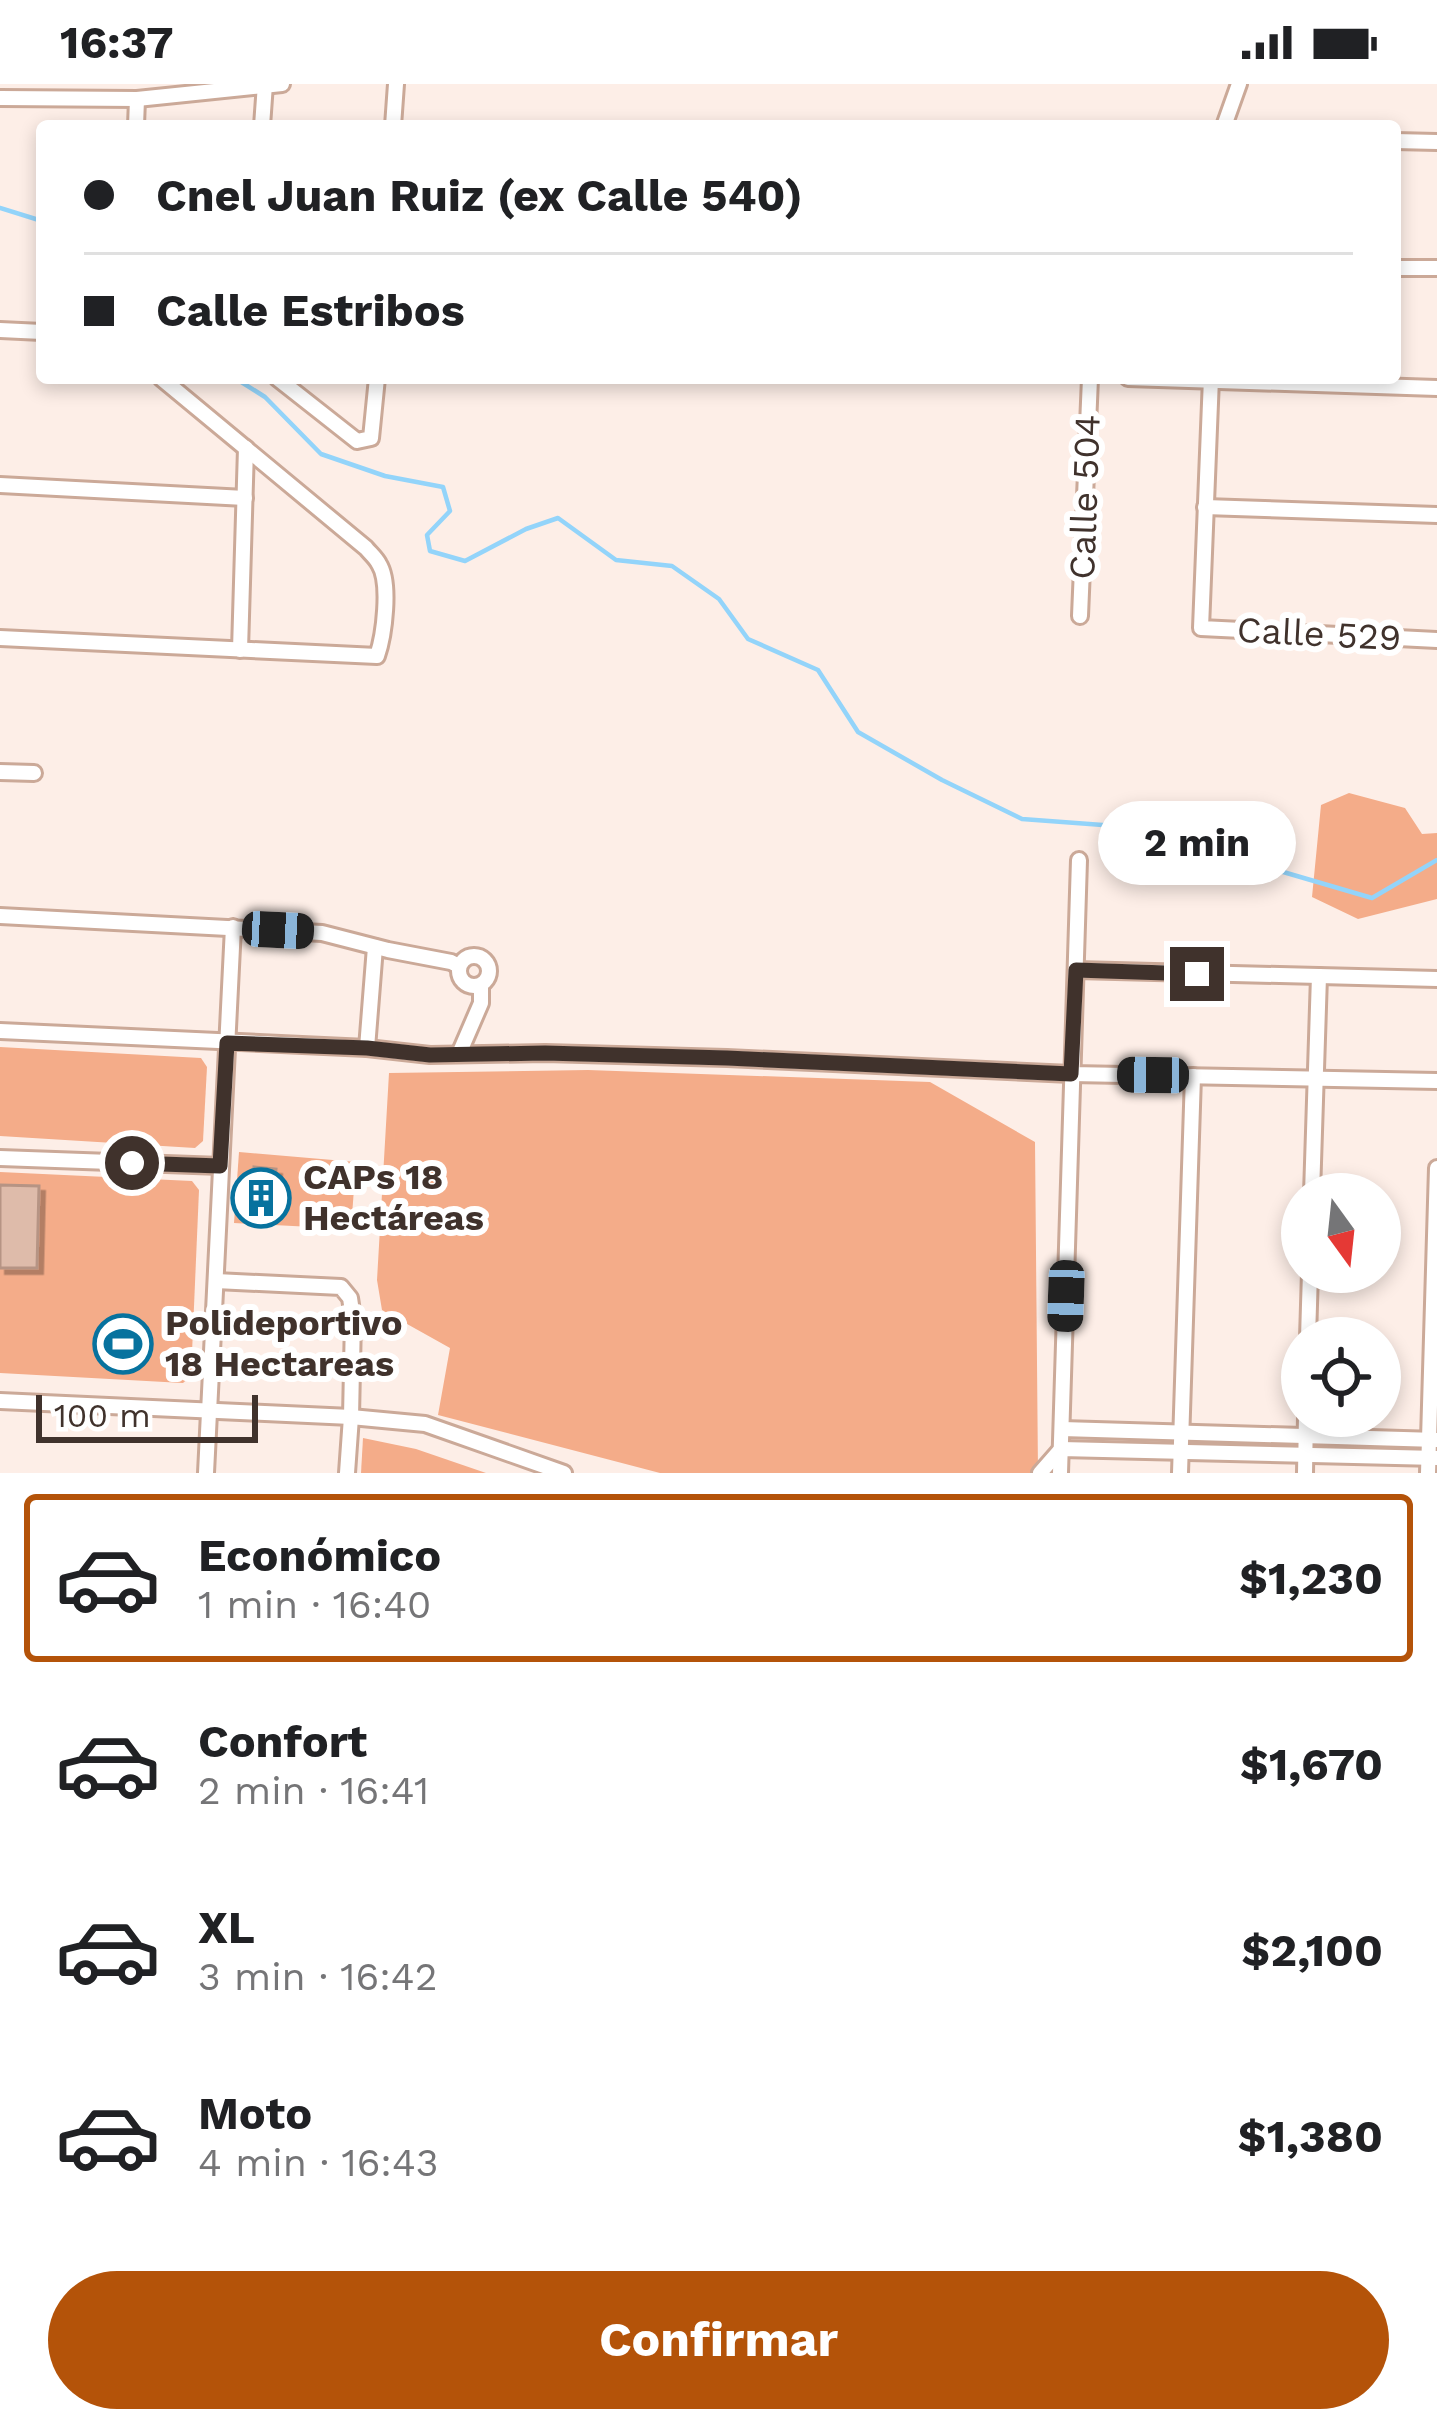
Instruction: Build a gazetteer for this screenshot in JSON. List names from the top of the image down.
{
  "streets": {
    "street": ["Calle 504", "Calle 529"]
  },
  "places": {
    "building": ["CAPs 18 Hectáreas"],
    "sports": ["Polideportivo 18 Hectareas"]
  },
  "scale_bar": "100 m",
  "north": "bottom",
  "page": {
    "status": "16:37",
    "banner": ["Cnel Juan Ruiz (ex Calle 540)", "Calle Estribos"],
    "bubble": "2 min",
    "scale": "100 m",
    "list": [
      {
        "name": "Económico",
        "note": "1 min · 16:40",
        "value": "$1,230"
      },
      {
        "name": "Confort",
        "note": "2 min · 16:41",
        "value": "$1,670"
      },
      {
        "name": "XL",
        "note": "3 min · 16:42",
        "value": "$2,100"
      },
      {
        "name": "Moto",
        "note": "4 min · 16:43",
        "value": "$1,380"
      }
    ],
    "buttons": "Confirmar"
  }
}
